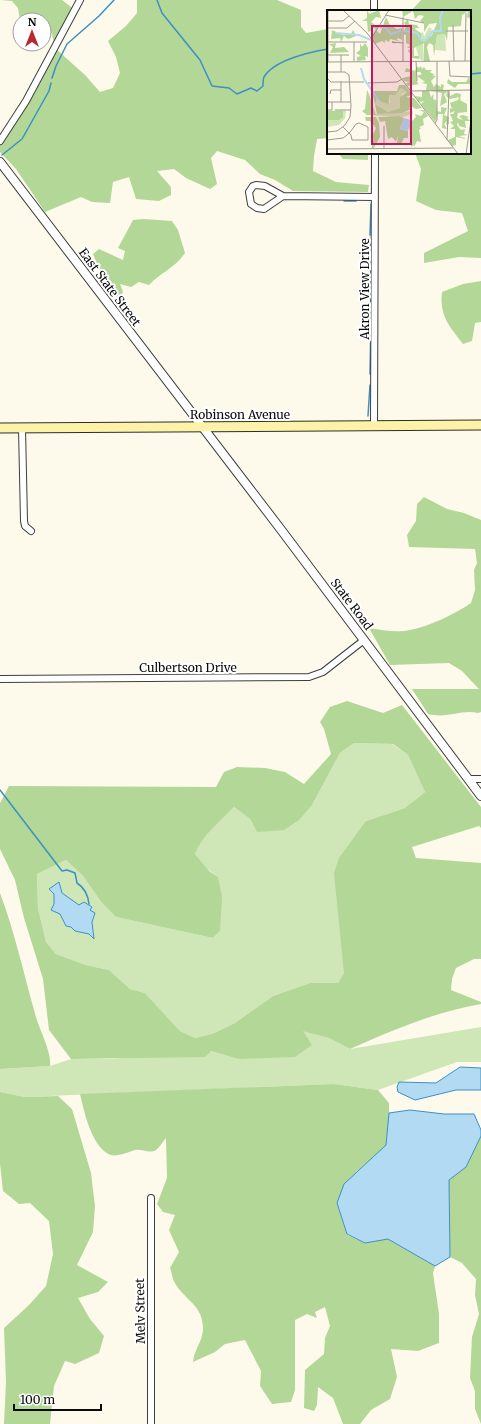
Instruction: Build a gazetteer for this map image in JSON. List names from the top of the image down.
{
  "streets": {
    "main road": ["Robinson Avenue"],
    "street": [
      "East State Street",
      "Akron View Drive",
      "State Road",
      "Culbertson Drive",
      "Melv Street"
    ]
  },
  "crossings": [
    ["East State Street", "Robinson Avenue"],
    ["East State Street", "State Road"],
    ["Akron View Drive", "Robinson Avenue"],
    ["Robinson Avenue", "State Road"],
    ["State Road", "Culbertson Drive"]
  ],
  "scale_bar": "100 m",
  "north": "top"
}
